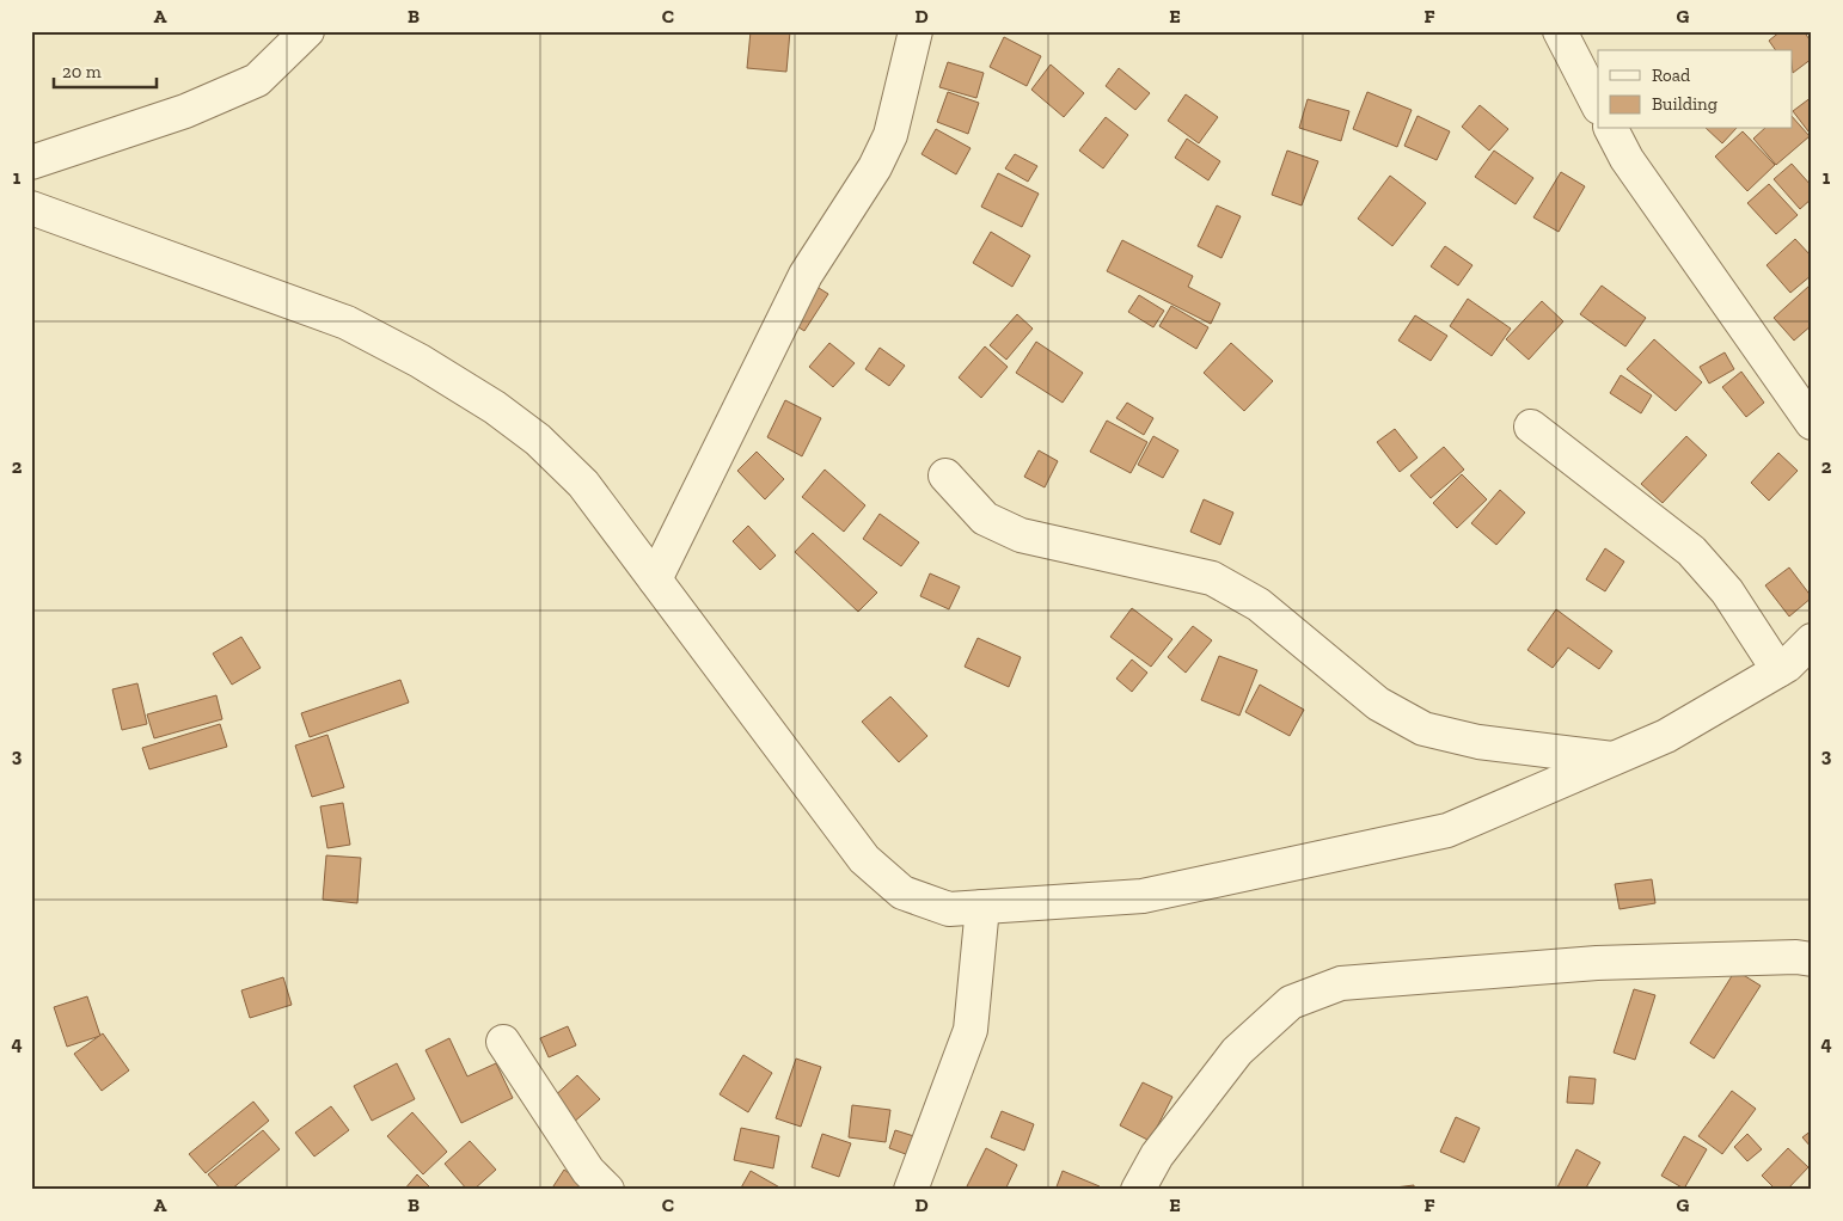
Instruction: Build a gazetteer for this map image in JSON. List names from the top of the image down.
{
  "legend": ["Road", "Building"],
  "scale_bar": "20 m",
  "grid": {
    "columns": [
      "A",
      "B",
      "C",
      "D",
      "E",
      "F",
      "G"
    ],
    "rows": [
      "1",
      "2",
      "3",
      "4"
    ]
  }
}
